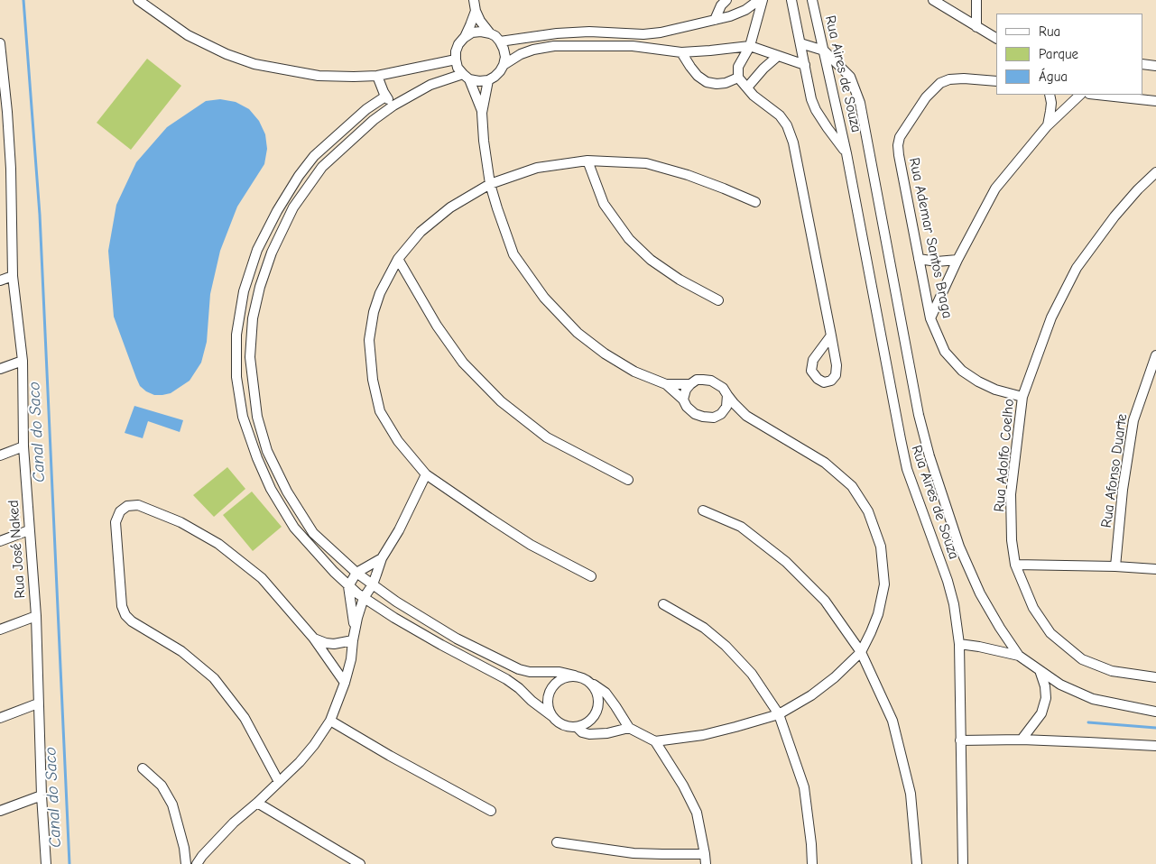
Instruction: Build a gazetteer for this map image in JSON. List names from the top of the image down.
{
  "streets": {
    "street": [
      "Rua Aires de Souza",
      "Rua Ademar Santos Braga",
      "Rua Adolfo Coelho",
      "Rua Afonso Duarte",
      "Rua José Naked"
    ]
  },
  "crossings": [
    ["Rua Ademar Santos Braga", "Rua Adolfo Coelho"]
  ],
  "water": ["Canal do Saco"],
  "legend": ["Rua", "Parque", "Água"]
}
